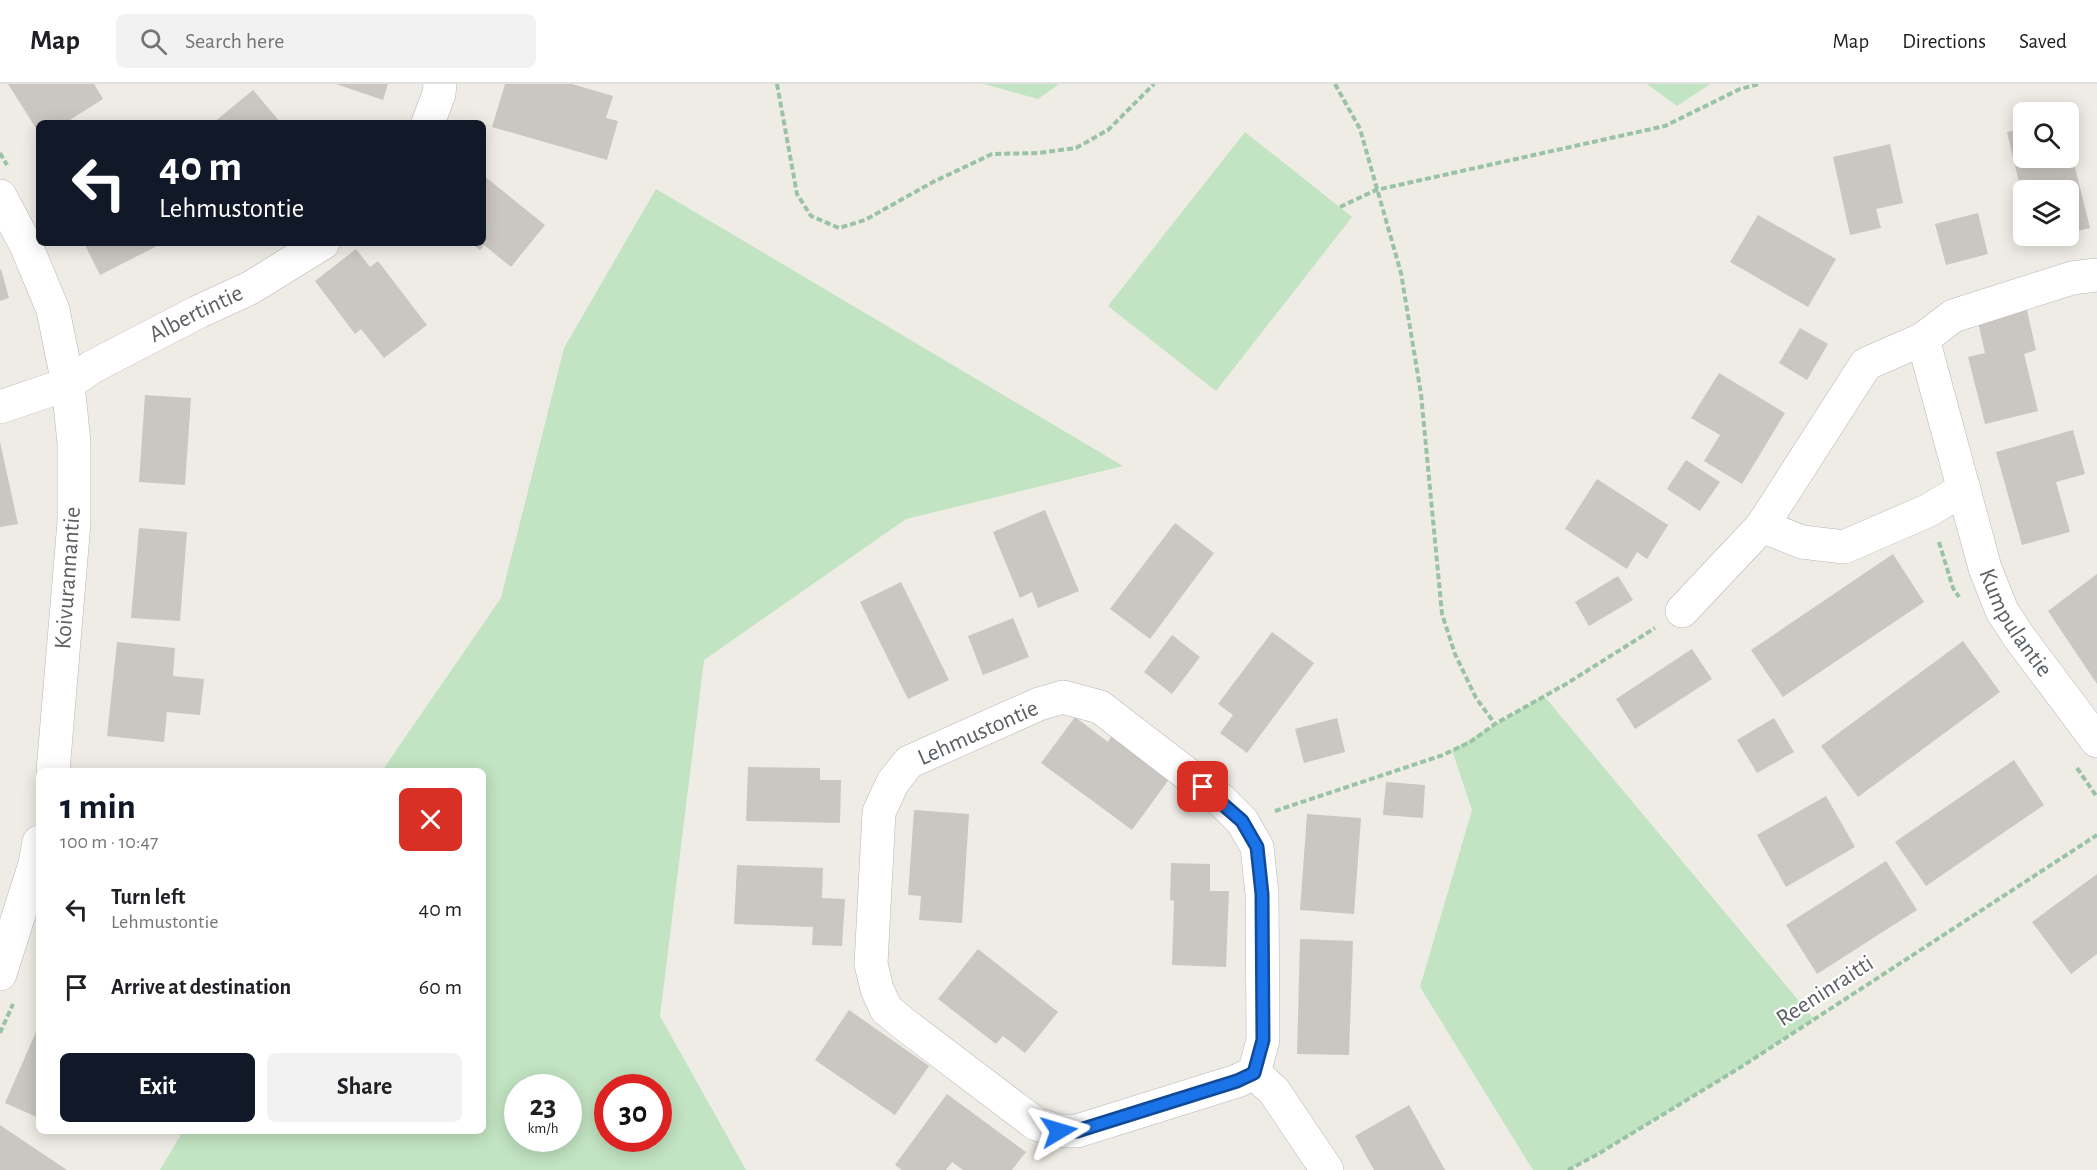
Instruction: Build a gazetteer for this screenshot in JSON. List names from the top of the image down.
{
  "streets": {
    "street": [
      "Albertintie",
      "Koivurannantie",
      "Kumpulantie",
      "Lehmustontie"
    ],
    "path": ["Reeninraitti"]
  },
  "crossings": [
    ["Albertintie", "Koivurannantie"]
  ],
  "page": {
    "header": "Map",
    "search": "Search here",
    "nav": ["Map", "Directions", "Saved"],
    "turn": ["40 m", "Lehmustontie"],
    "heading": ["1 min", "100 m · 10:47"],
    "list": [
      {
        "name": "Turn left",
        "note": "Lehmustontie",
        "value": "40 m"
      },
      {
        "name": "Arrive at destination",
        "value": "60 m"
      }
    ],
    "buttons": ["Exit", "Share"],
    "speed": "23 km/h",
    "limit": "30"
  }
}
